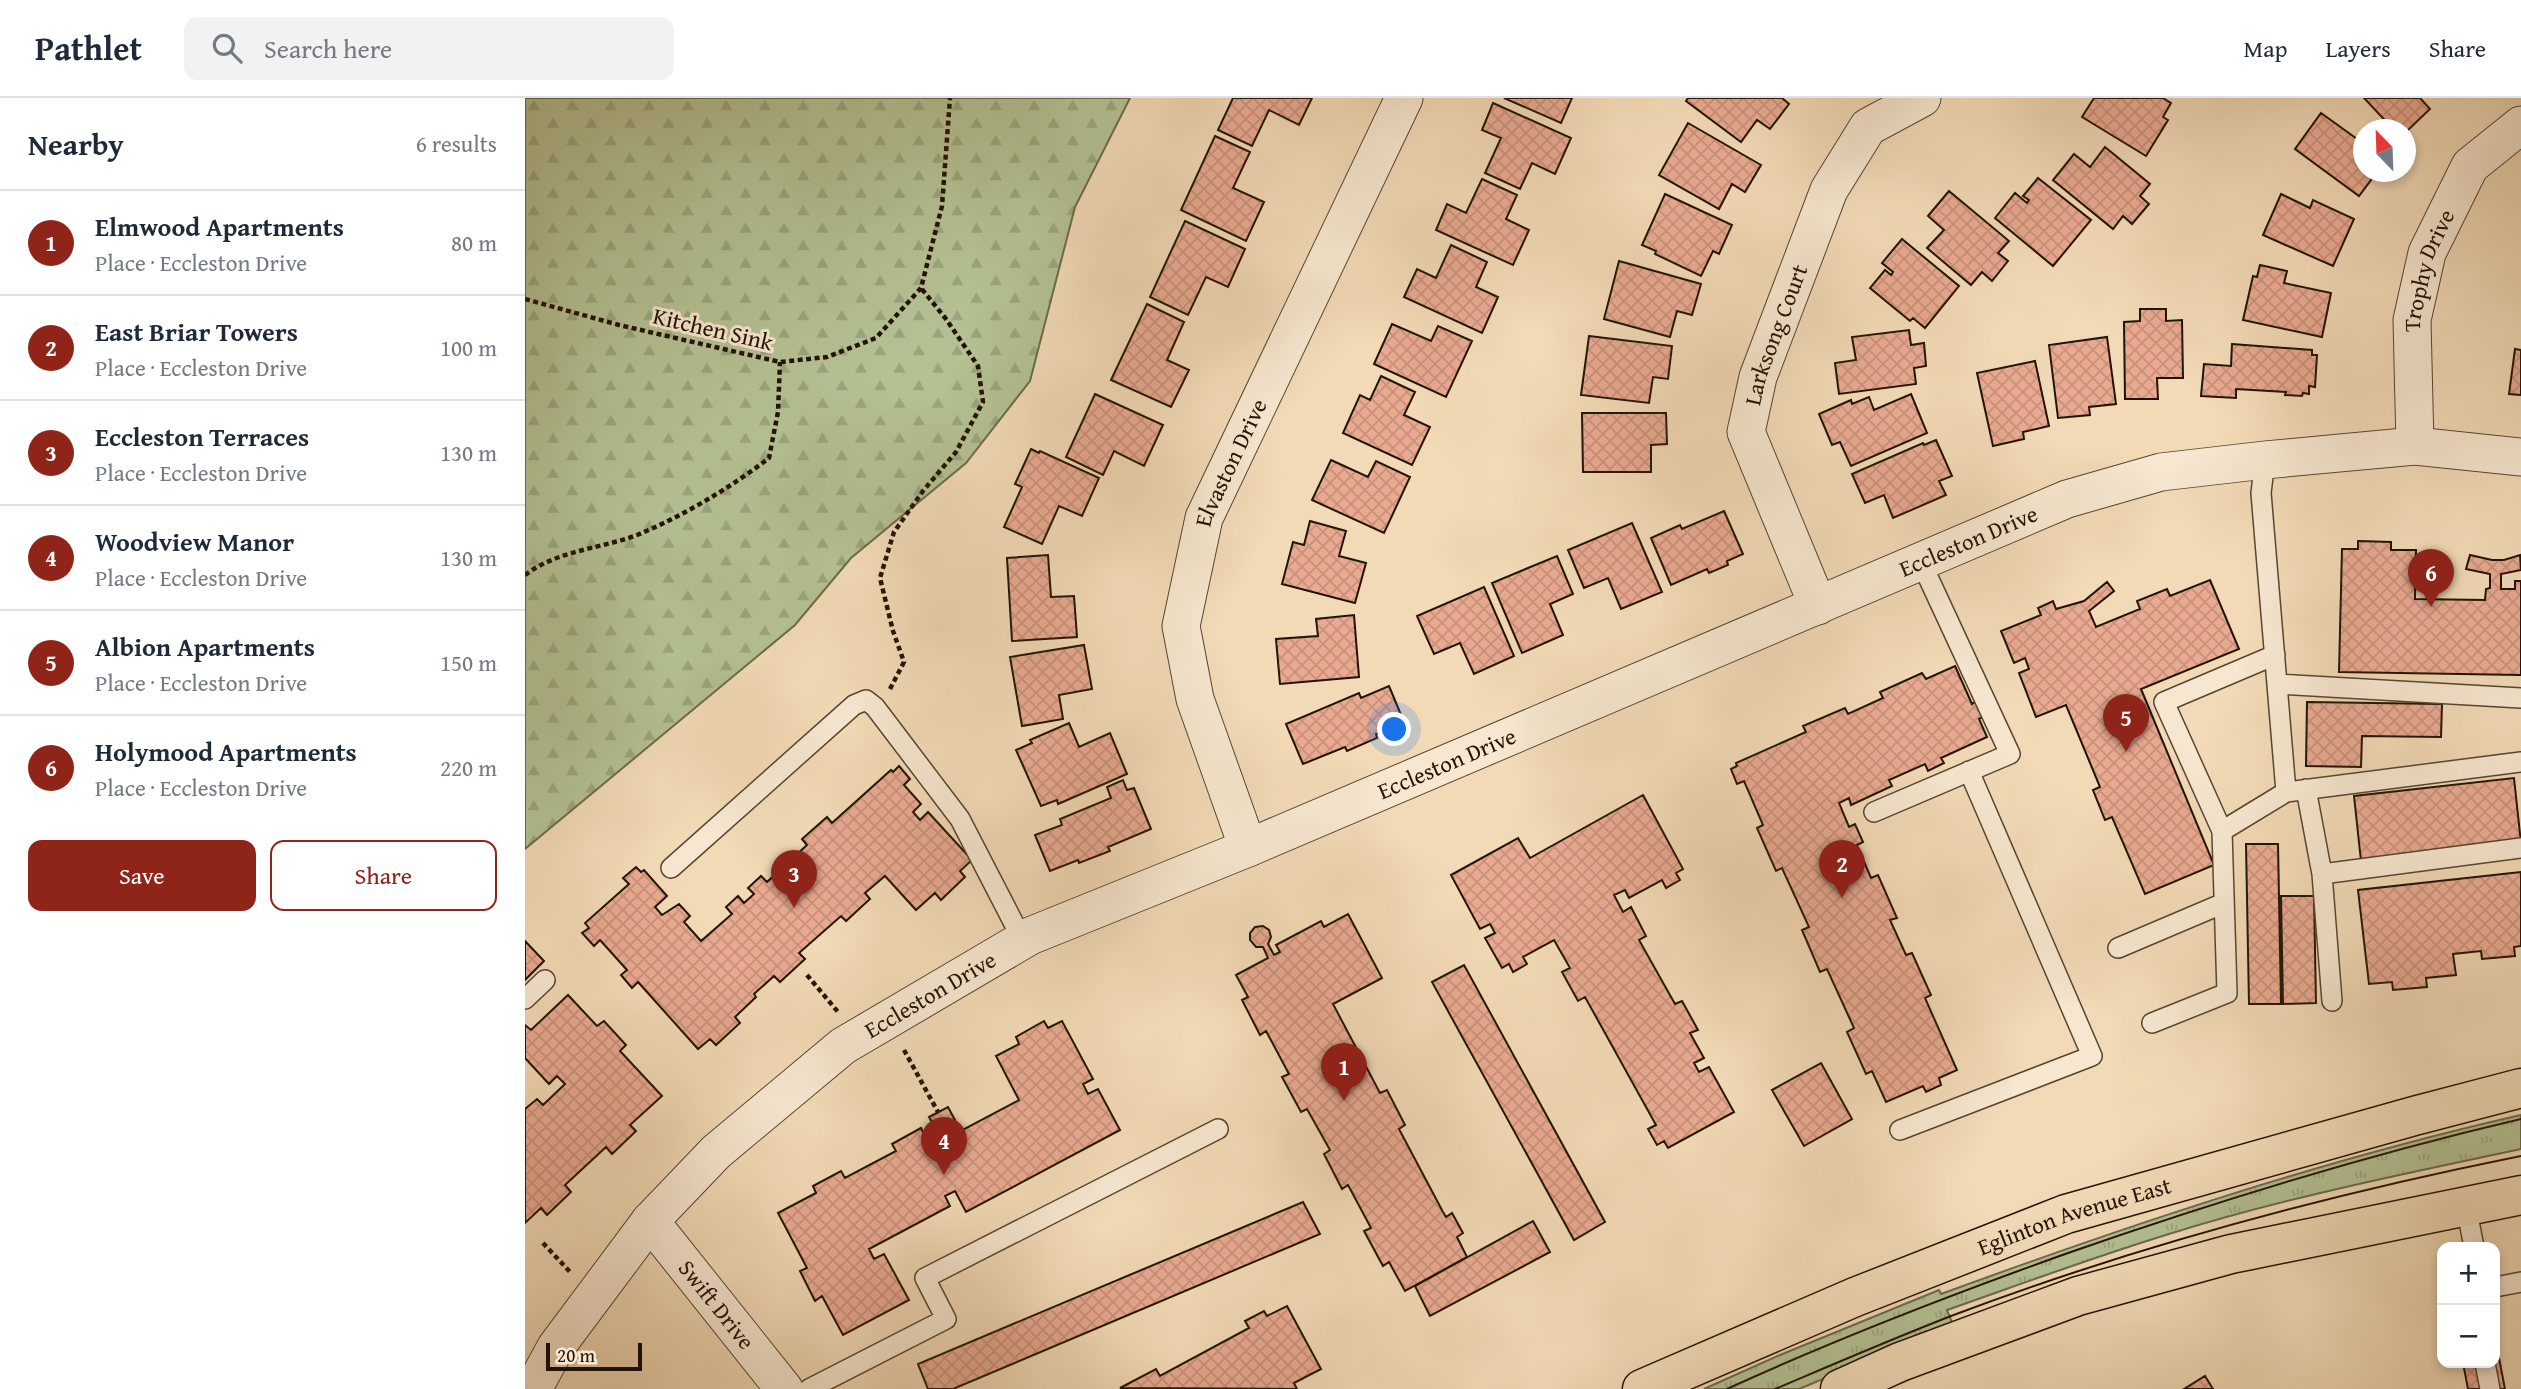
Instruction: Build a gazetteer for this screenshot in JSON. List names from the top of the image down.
{
  "streets": {
    "main road": ["Eglinton Avenue East"],
    "street": [
      "Trophy Drive",
      "Larksong Court",
      "Elvaston Drive",
      "Eccleston Drive",
      "Swift Drive"
    ],
    "path": ["Kitchen Sink"]
  },
  "crossings": [
    ["Trophy Drive", "Eccleston Drive"],
    ["Larksong Court", "Eccleston Drive"],
    ["Elvaston Drive", "Eccleston Drive"],
    ["Eccleston Drive", "Swift Drive"]
  ],
  "scale_bar": "20 m",
  "north": "top left",
  "page": {
    "header": "Pathlet",
    "search": "Search here",
    "nav": ["Map", "Layers", "Share"],
    "heading": ["Nearby", "6 results"],
    "list": [
      {
        "mark": "1",
        "name": "Elmwood Apartments",
        "note": "Place · Eccleston Drive",
        "value": "80 m"
      },
      {
        "mark": "2",
        "name": "East Briar Towers",
        "note": "Place · Eccleston Drive",
        "value": "100 m"
      },
      {
        "mark": "3",
        "name": "Eccleston Terraces",
        "note": "Place · Eccleston Drive",
        "value": "130 m"
      },
      {
        "mark": "4",
        "name": "Woodview Manor",
        "note": "Place · Eccleston Drive",
        "value": "130 m"
      },
      {
        "mark": "5",
        "name": "Albion Apartments",
        "note": "Place · Eccleston Drive",
        "value": "150 m"
      },
      {
        "mark": "6",
        "name": "Holymood Apartments",
        "note": "Place · Eccleston Drive",
        "value": "220 m"
      }
    ],
    "pins": [
      "6",
      "5",
      "2",
      "3",
      "1",
      "4"
    ],
    "buttons": ["Save", "Share"],
    "map_buttons": ["+", "−"],
    "scale": "20 m"
  }
}
